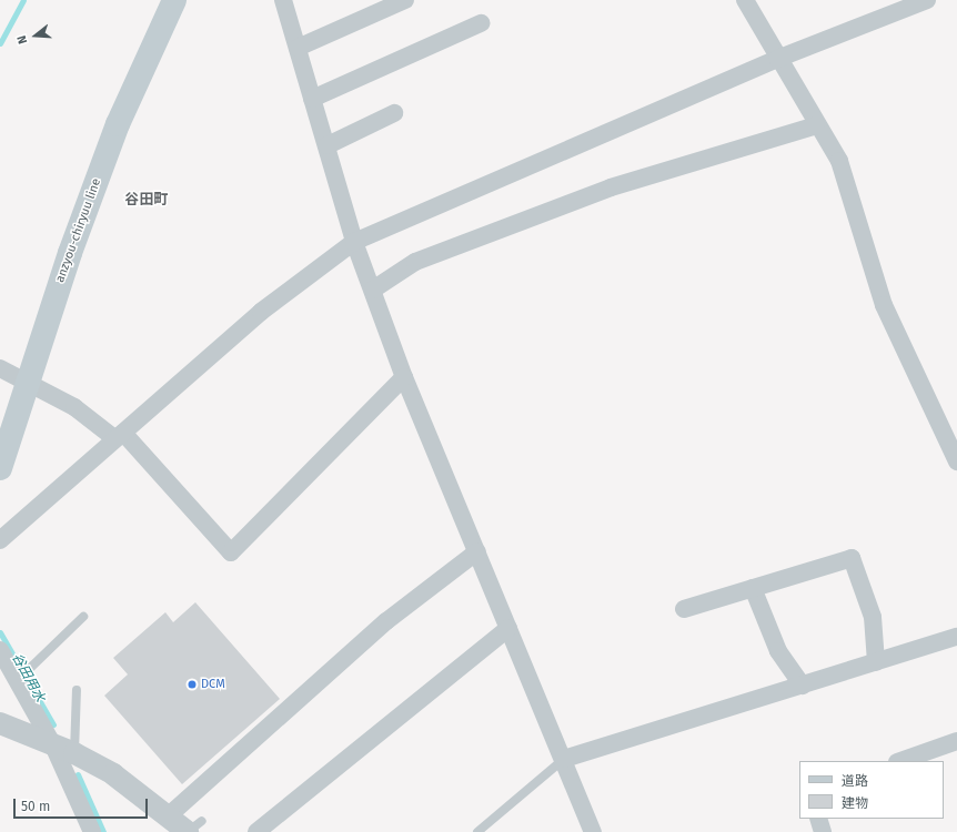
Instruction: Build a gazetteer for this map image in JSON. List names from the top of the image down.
{
  "streets": {
    "main road": ["anzyou-chiryuu line"]
  },
  "districts": ["谷田町"],
  "water": ["谷田用水"],
  "places": ["DCM"],
  "legend": ["道路", "建物"],
  "scale_bar": "50 m",
  "north": "left"
}
